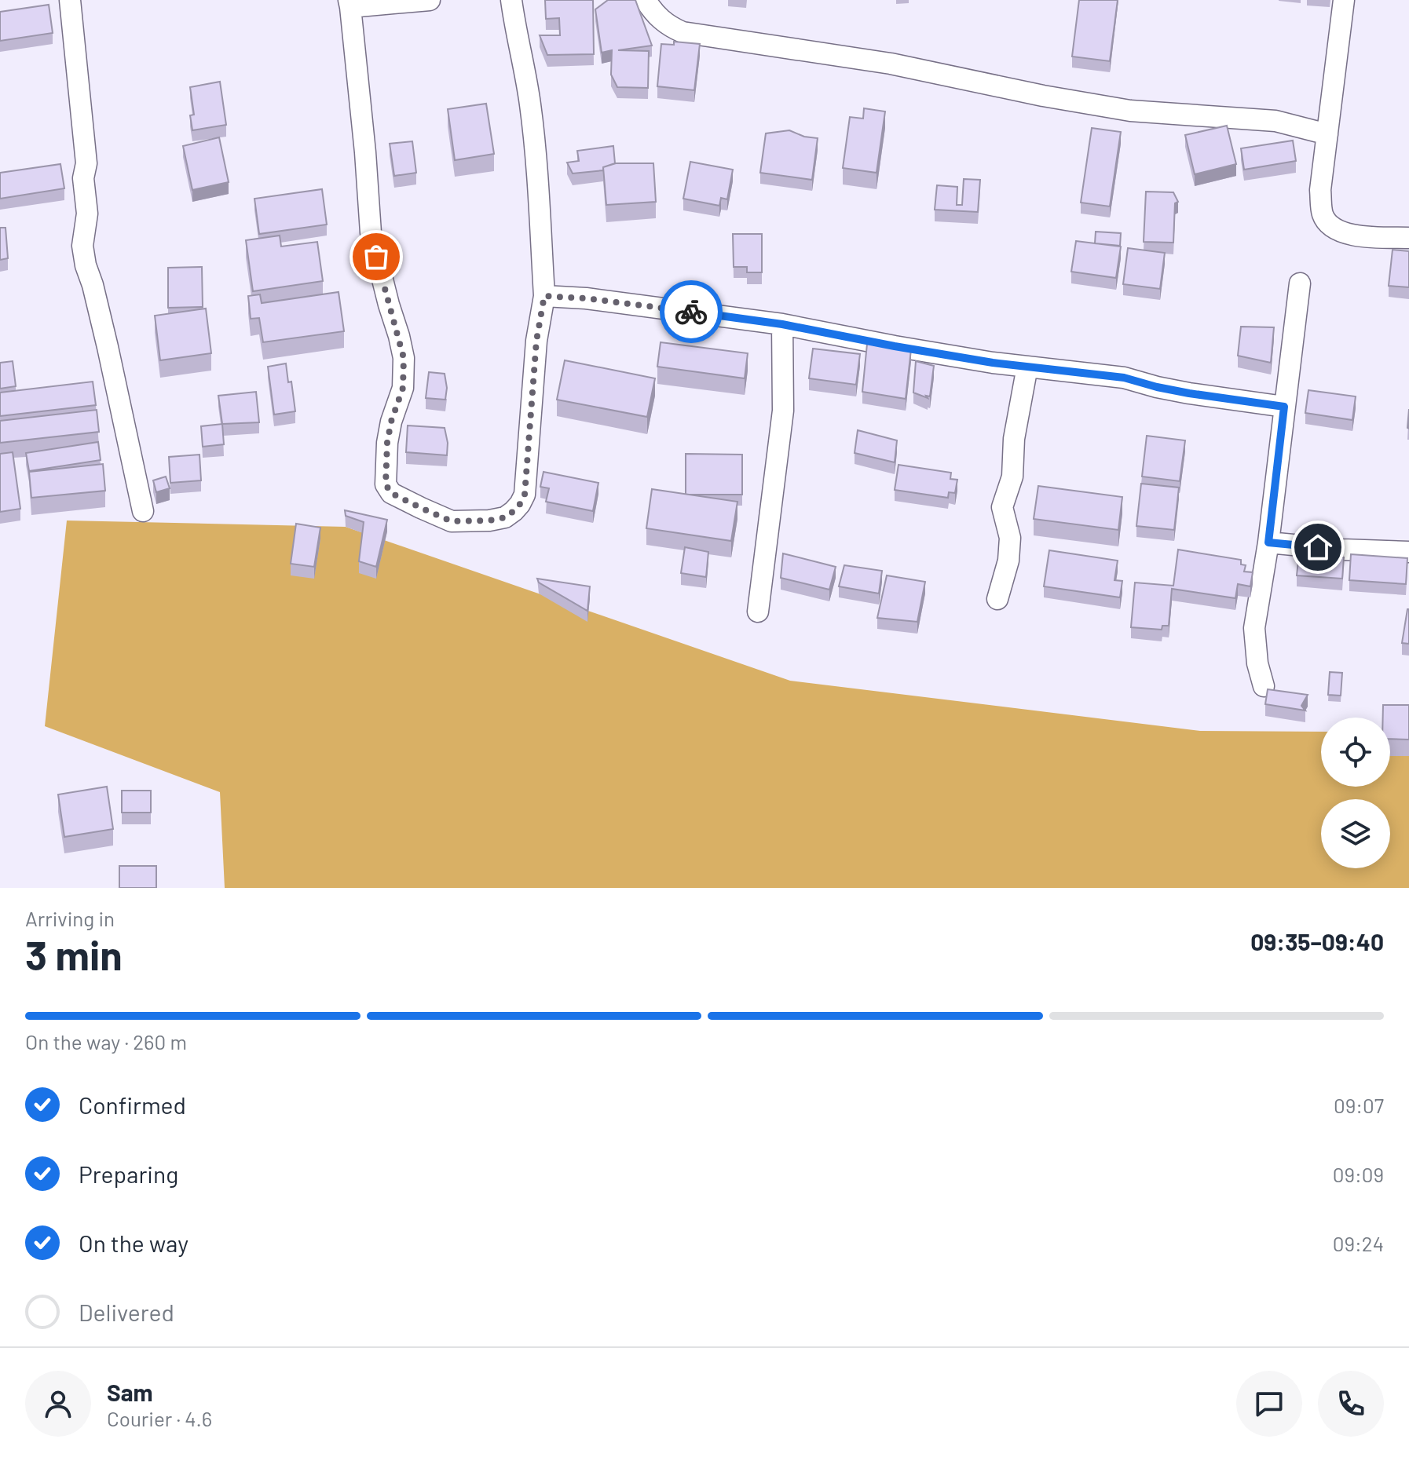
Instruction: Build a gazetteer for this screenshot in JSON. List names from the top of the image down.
{
  "page": {
    "heading": ["3 min", "Arriving in", "09:35–09:40"],
    "panel": ["Sam", "Courier · 4.6"],
    "bar": "On the way · 260 m",
    "list": [
      ["Confirmed", "09:07"],
      ["Preparing", "09:09"],
      ["On the way", "09:24"],
      "Delivered"
    ]
  }
}
